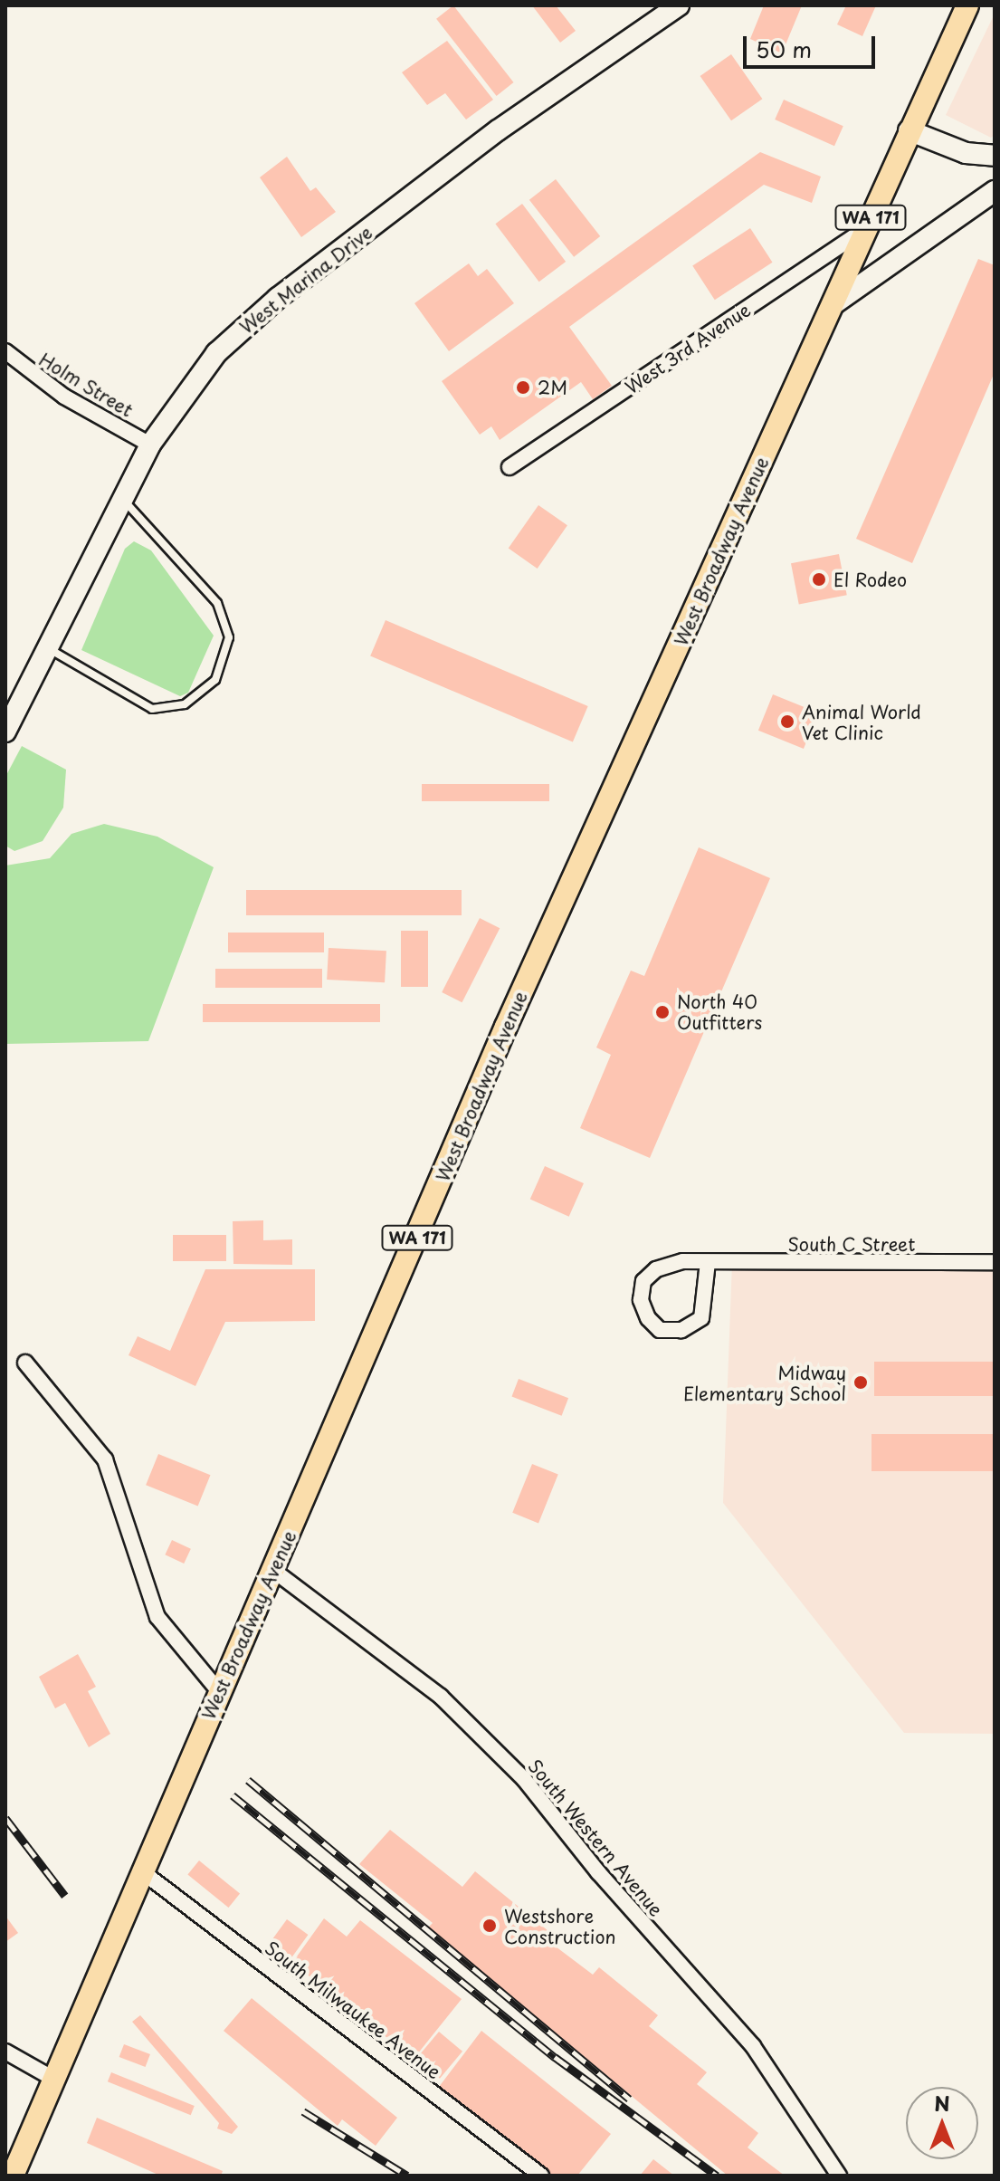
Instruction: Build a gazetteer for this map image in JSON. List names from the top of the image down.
{
  "streets": {
    "main road": ["WA 171", "West Broadway Avenue"],
    "street": [
      "West Marina Drive",
      "West 3rd Avenue",
      "Holm Street",
      "South C Street",
      "South Western Avenue",
      "South Milwaukee Avenue"
    ]
  },
  "crossings": [
    ["West Marina Drive", "Holm Street"],
    ["West 3rd Avenue", "West Broadway Avenue"],
    ["West Broadway Avenue", "South Western Avenue"],
    ["West Broadway Avenue", "South Milwaukee Avenue"]
  ],
  "places": [
    "2M",
    "El Rodeo",
    "Animal World Vet Clinic",
    "North 40 Outfitters",
    "Midway Elementary School",
    "Westshore Construction"
  ],
  "scale_bar": "50 m",
  "north": "top"
}
